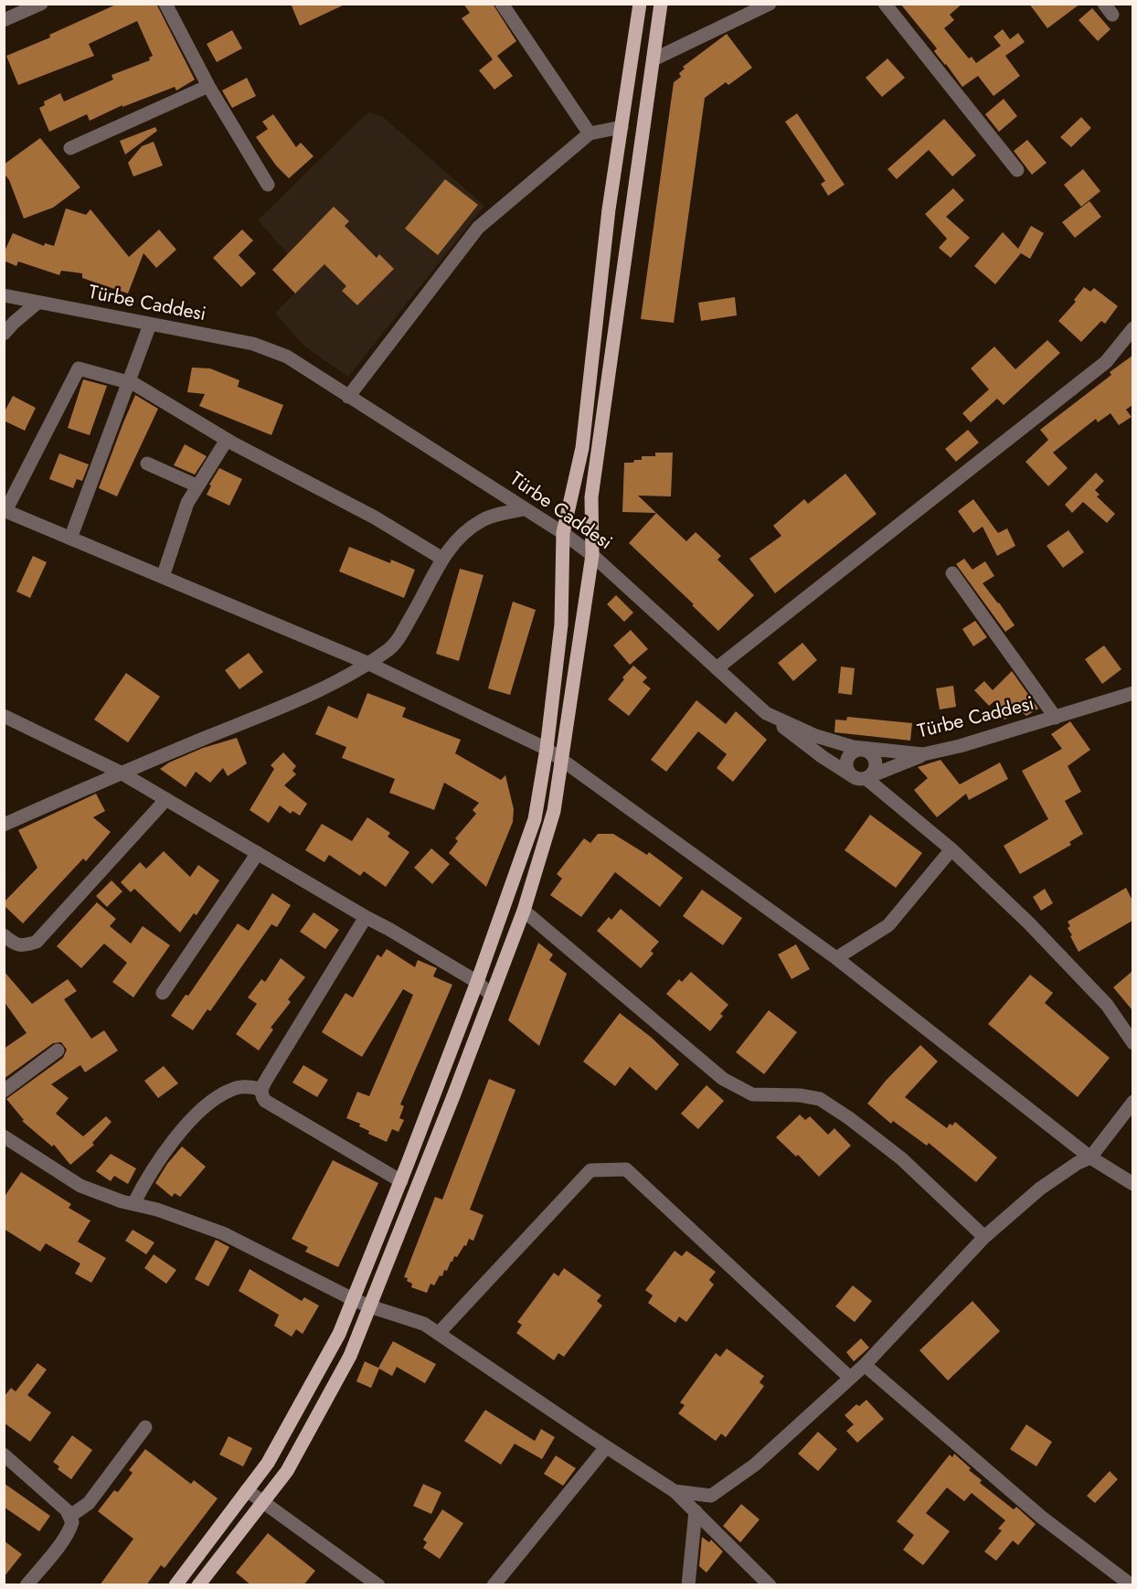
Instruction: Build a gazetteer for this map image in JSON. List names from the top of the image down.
{
  "streets": {
    "street": ["Türbe Caddesi"]
  }
}
